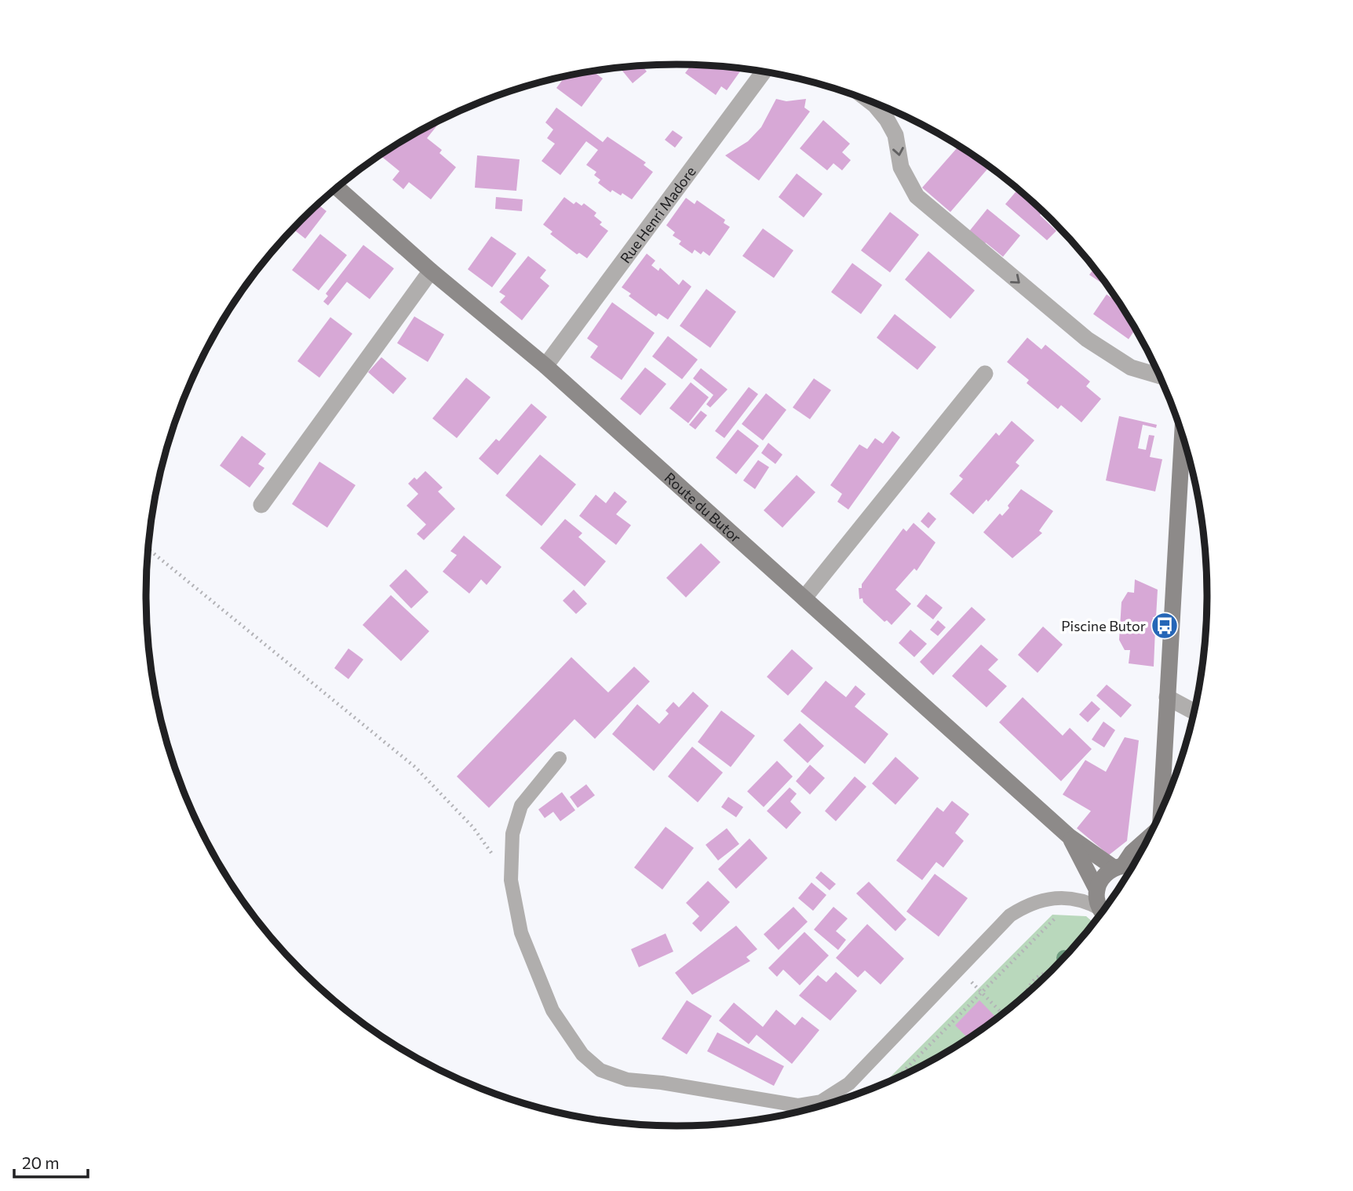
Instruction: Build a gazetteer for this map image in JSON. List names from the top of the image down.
{
  "streets": {
    "street": ["Rue Henri Madore", "Route du Butor"]
  },
  "crossings": [
    ["Rue Henri Madore", "Route du Butor"]
  ],
  "places": {
    "bus stop": ["Piscine Butor"]
  },
  "scale_bar": "20 m"
}
